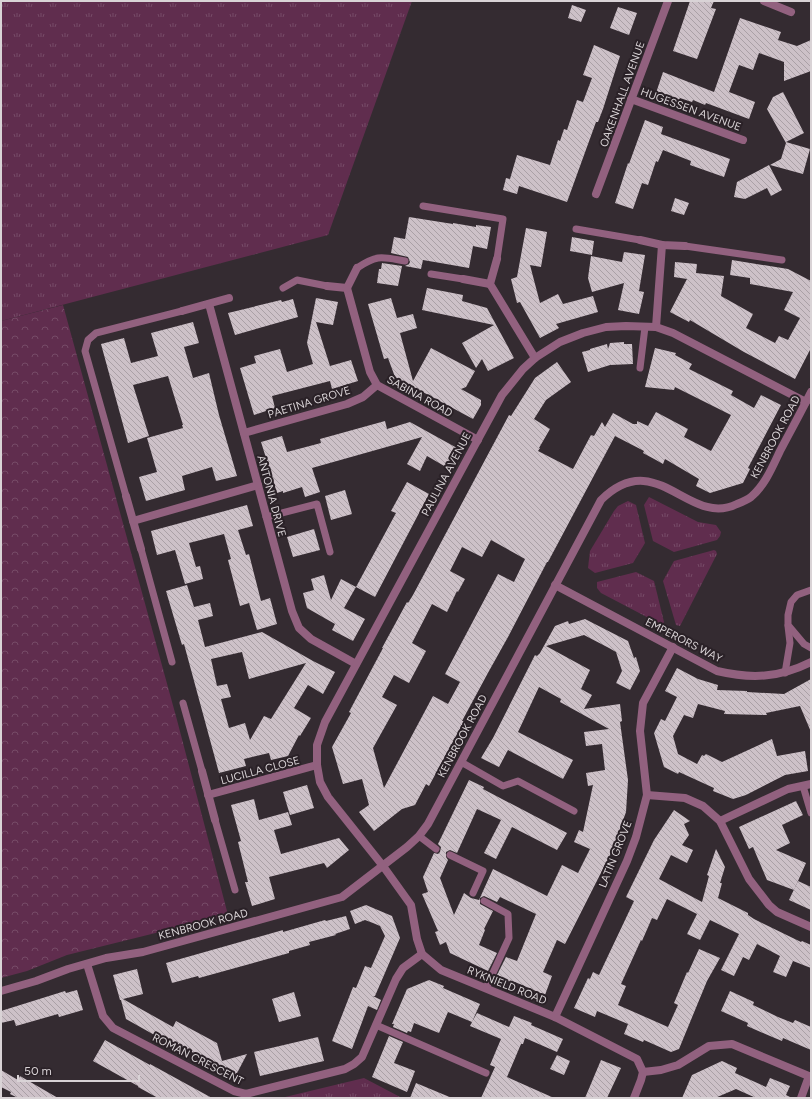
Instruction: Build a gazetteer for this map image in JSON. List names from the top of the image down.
{
  "streets": {
    "street": [
      "OAKENHALL AVENUE",
      "HUGESSEN AVENUE",
      "SABINA ROAD",
      "PAETINA GROVE",
      "KENBROOK ROAD",
      "PAULINA AVENUE",
      "ANTONIA DRIVE",
      "EMPERORS WAY",
      "LUCILLA CLOSE",
      "LATIN GROVE",
      "RYKNIELD ROAD",
      "ROMAN CRESCENT"
    ]
  },
  "crossings": [
    ["OAKENHALL AVENUE", "HUGESSEN AVENUE"],
    ["SABINA ROAD", "PAETINA GROVE"],
    ["SABINA ROAD", "PAULINA AVENUE"],
    ["PAETINA GROVE", "ANTONIA DRIVE"],
    ["KENBROOK ROAD", "PAULINA AVENUE"],
    ["KENBROOK ROAD", "EMPERORS WAY"],
    ["KENBROOK ROAD", "ROMAN CRESCENT"],
    ["PAULINA AVENUE", "ANTONIA DRIVE"],
    ["PAULINA AVENUE", "LUCILLA CLOSE"],
    ["EMPERORS WAY", "LATIN GROVE"],
    ["LATIN GROVE", "RYKNIELD ROAD"],
    ["RYKNIELD ROAD", "ROMAN CRESCENT"]
  ],
  "scale_bar": "50 m"
}
